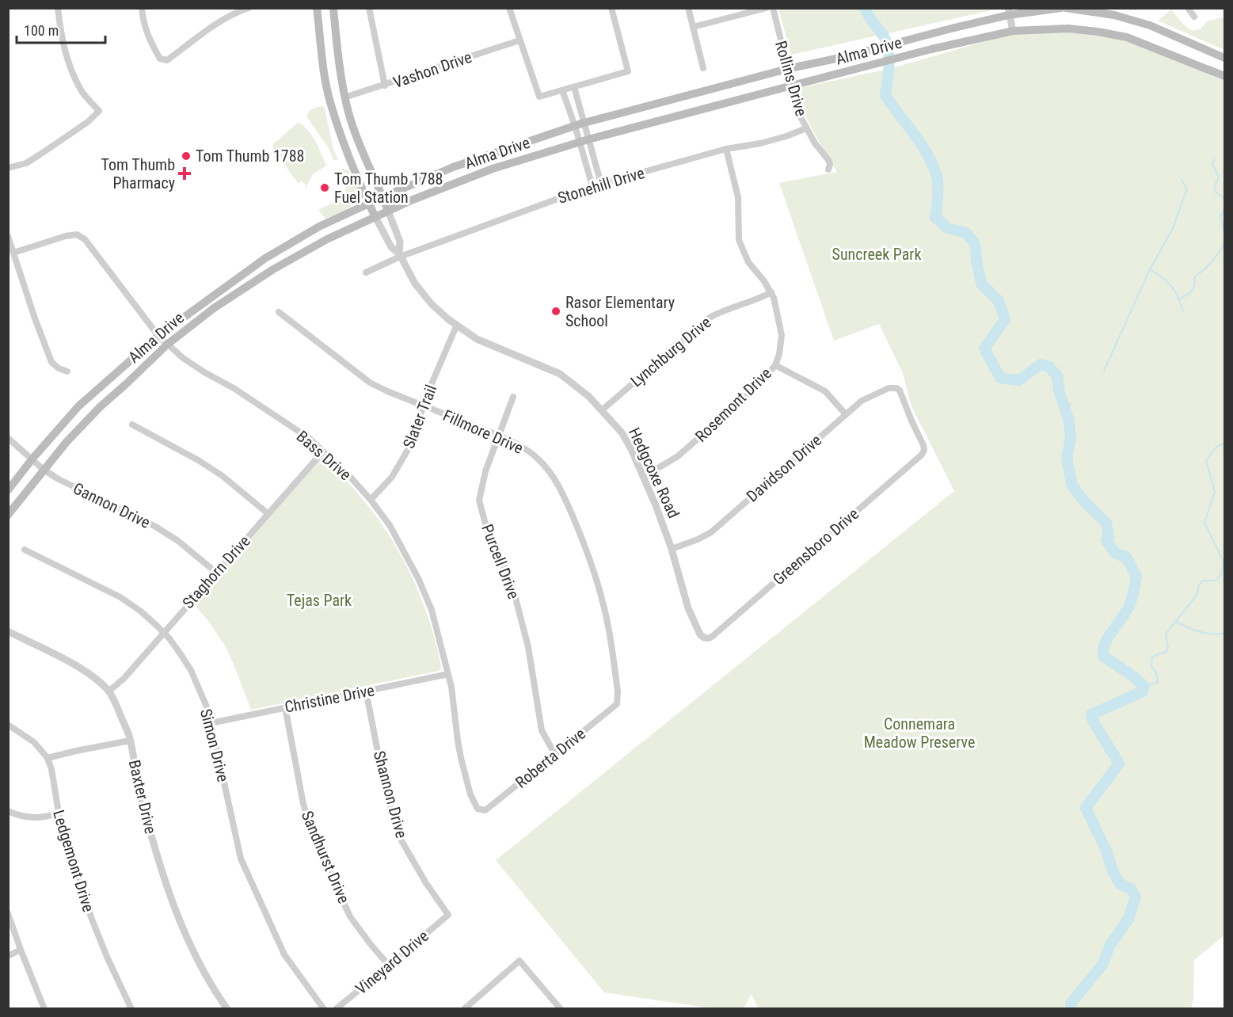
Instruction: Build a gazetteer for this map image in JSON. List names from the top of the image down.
{
  "streets": {
    "main road": ["Alma Drive", "Hedgcoxe Road"],
    "street": [
      "Vashon Drive",
      "Rollins Drive",
      "Stonehill Drive",
      "Lynchburg Drive",
      "Rosemont Drive",
      "Slater Trail",
      "Fillmore Drive",
      "Bass Drive",
      "Davidson Drive",
      "Gannon Drive",
      "Greensboro Drive",
      "Purcell Drive",
      "Staghorn Drive",
      "Christine Drive",
      "Simon Drive",
      "Roberta Drive",
      "Shannon Drive",
      "Baxter Drive",
      "Sandhurst Drive",
      "Ledgemont Drive",
      "Vineyard Drive"
    ]
  },
  "crossings": [
    ["Alma Drive", "Rollins Drive"],
    ["Alma Drive", "Bass Drive"],
    ["Alma Drive", "Hedgcoxe Road"],
    ["Alma Drive", "Gannon Drive"],
    ["Vashon Drive", "Hedgcoxe Road"],
    ["Rollins Drive", "Stonehill Drive"],
    ["Stonehill Drive", "Rosemont Drive"],
    ["Stonehill Drive", "Hedgcoxe Road"],
    ["Lynchburg Drive", "Rosemont Drive"],
    ["Lynchburg Drive", "Hedgcoxe Road"],
    ["Rosemont Drive", "Hedgcoxe Road"],
    ["Slater Trail", "Fillmore Drive"],
    ["Slater Trail", "Bass Drive"],
    ["Slater Trail", "Hedgcoxe Road"],
    ["Fillmore Drive", "Purcell Drive"],
    ["Fillmore Drive", "Roberta Drive"],
    ["Bass Drive", "Staghorn Drive"],
    ["Bass Drive", "Christine Drive"],
    ["Bass Drive", "Roberta Drive"],
    ["Davidson Drive", "Hedgcoxe Road"],
    ["Davidson Drive", "Greensboro Drive"],
    ["Hedgcoxe Road", "Greensboro Drive"],
    ["Gannon Drive", "Staghorn Drive"],
    ["Purcell Drive", "Roberta Drive"],
    ["Staghorn Drive", "Simon Drive"],
    ["Staghorn Drive", "Baxter Drive"],
    ["Christine Drive", "Simon Drive"],
    ["Christine Drive", "Shannon Drive"],
    ["Christine Drive", "Sandhurst Drive"],
    ["Shannon Drive", "Vineyard Drive"],
    ["Sandhurst Drive", "Vineyard Drive"]
  ],
  "parks": ["Suncreek Park", "Tejas Park", "Connemara Meadow Preserve"],
  "places": {
    "other": ["Tom Thumb 1788", "Tom Thumb 1788 Fuel Station", "Rasor Elementary School"],
    "health": ["Tom Thumb Pharmacy"]
  },
  "scale_bar": "100 m"
}
